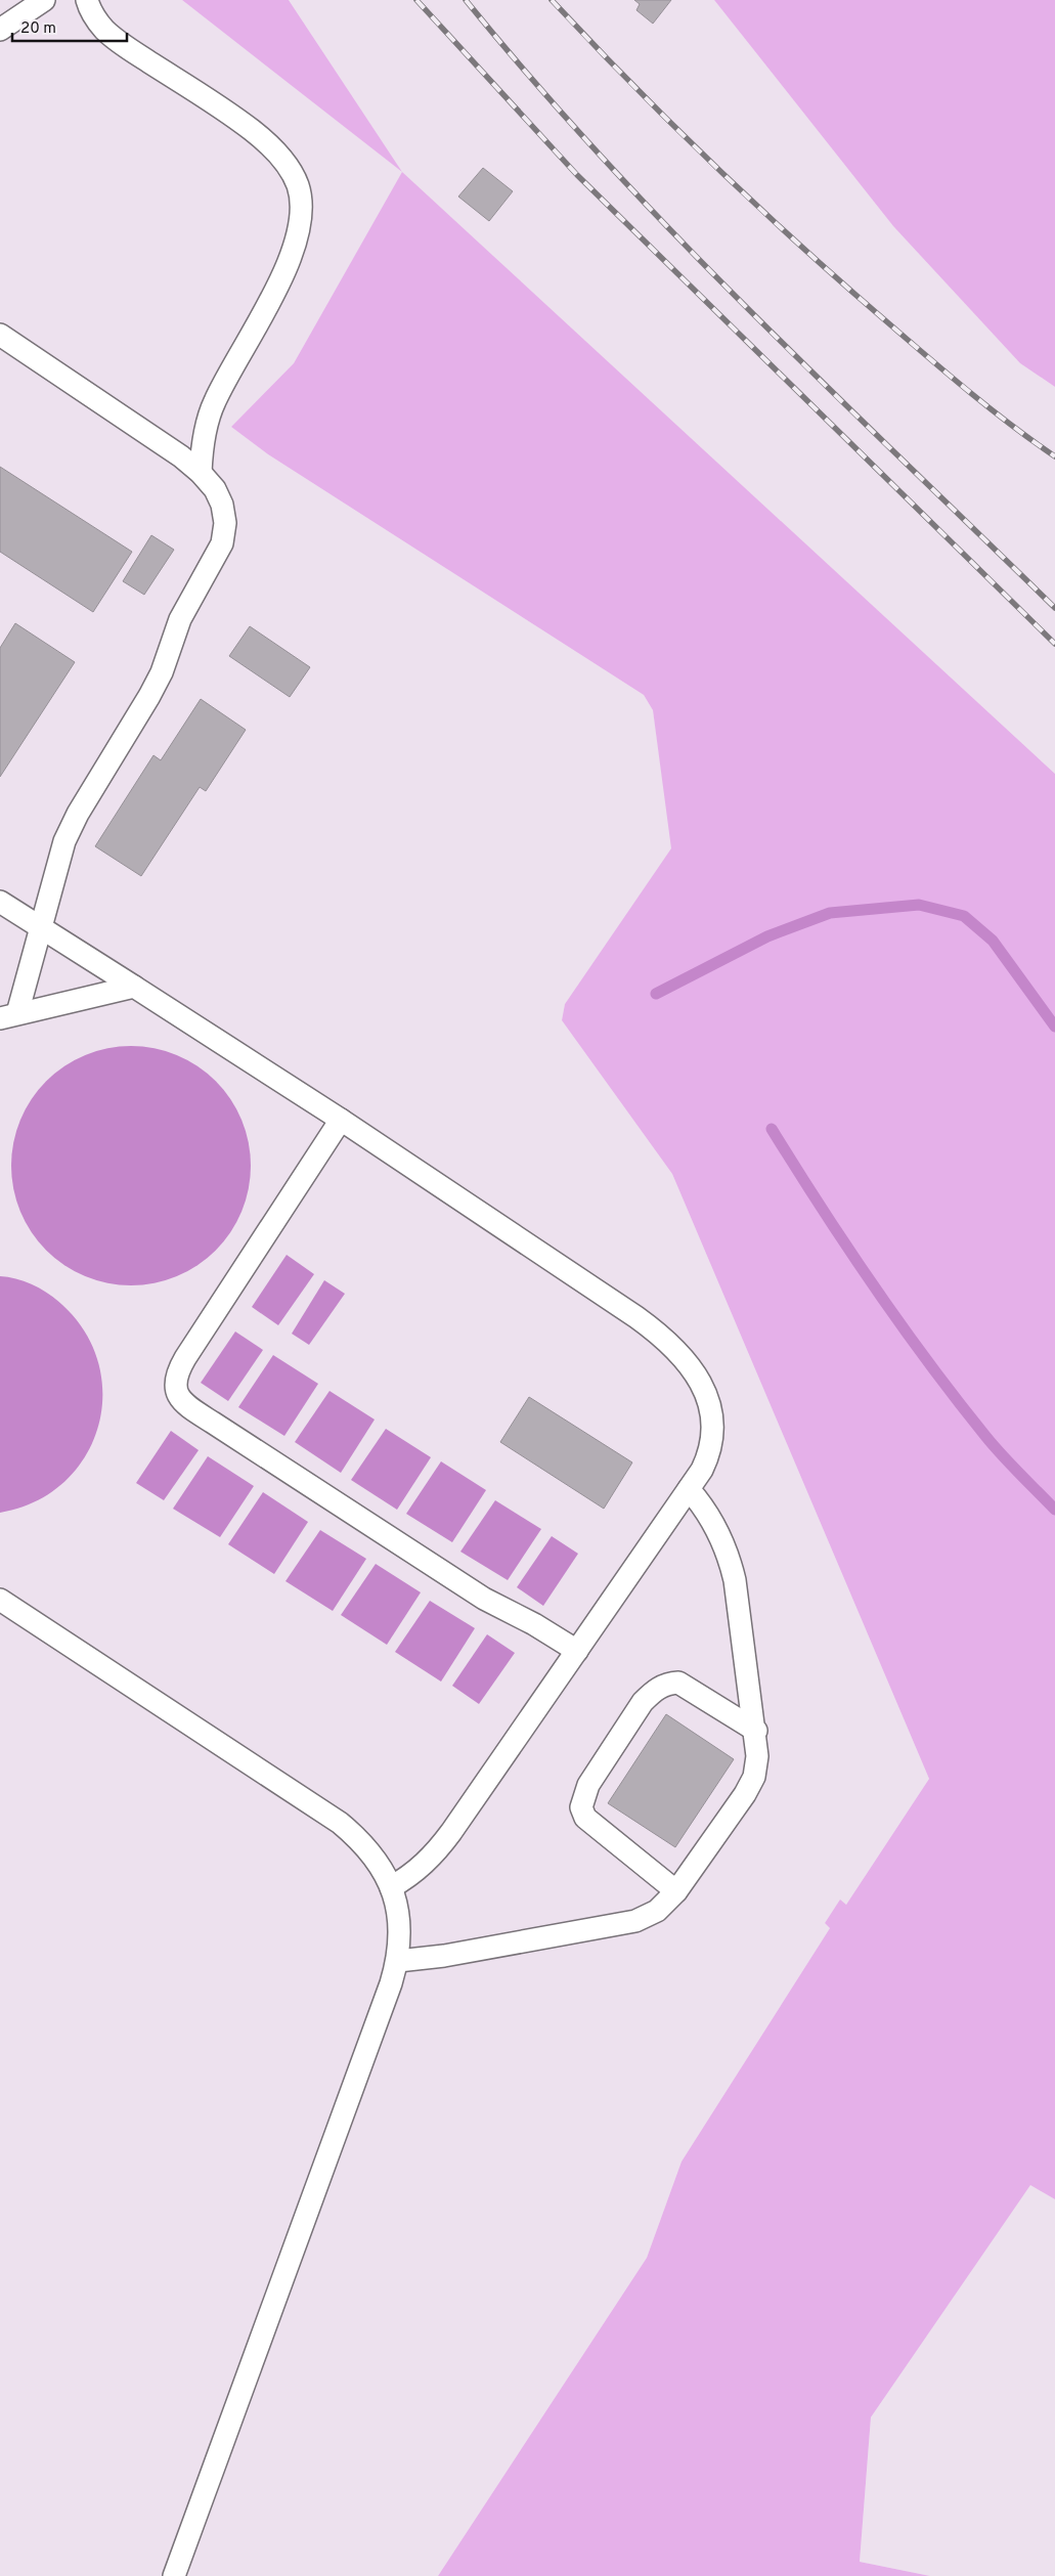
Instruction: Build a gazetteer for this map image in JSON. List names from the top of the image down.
{
  "scale_bar": "20 m"
}
